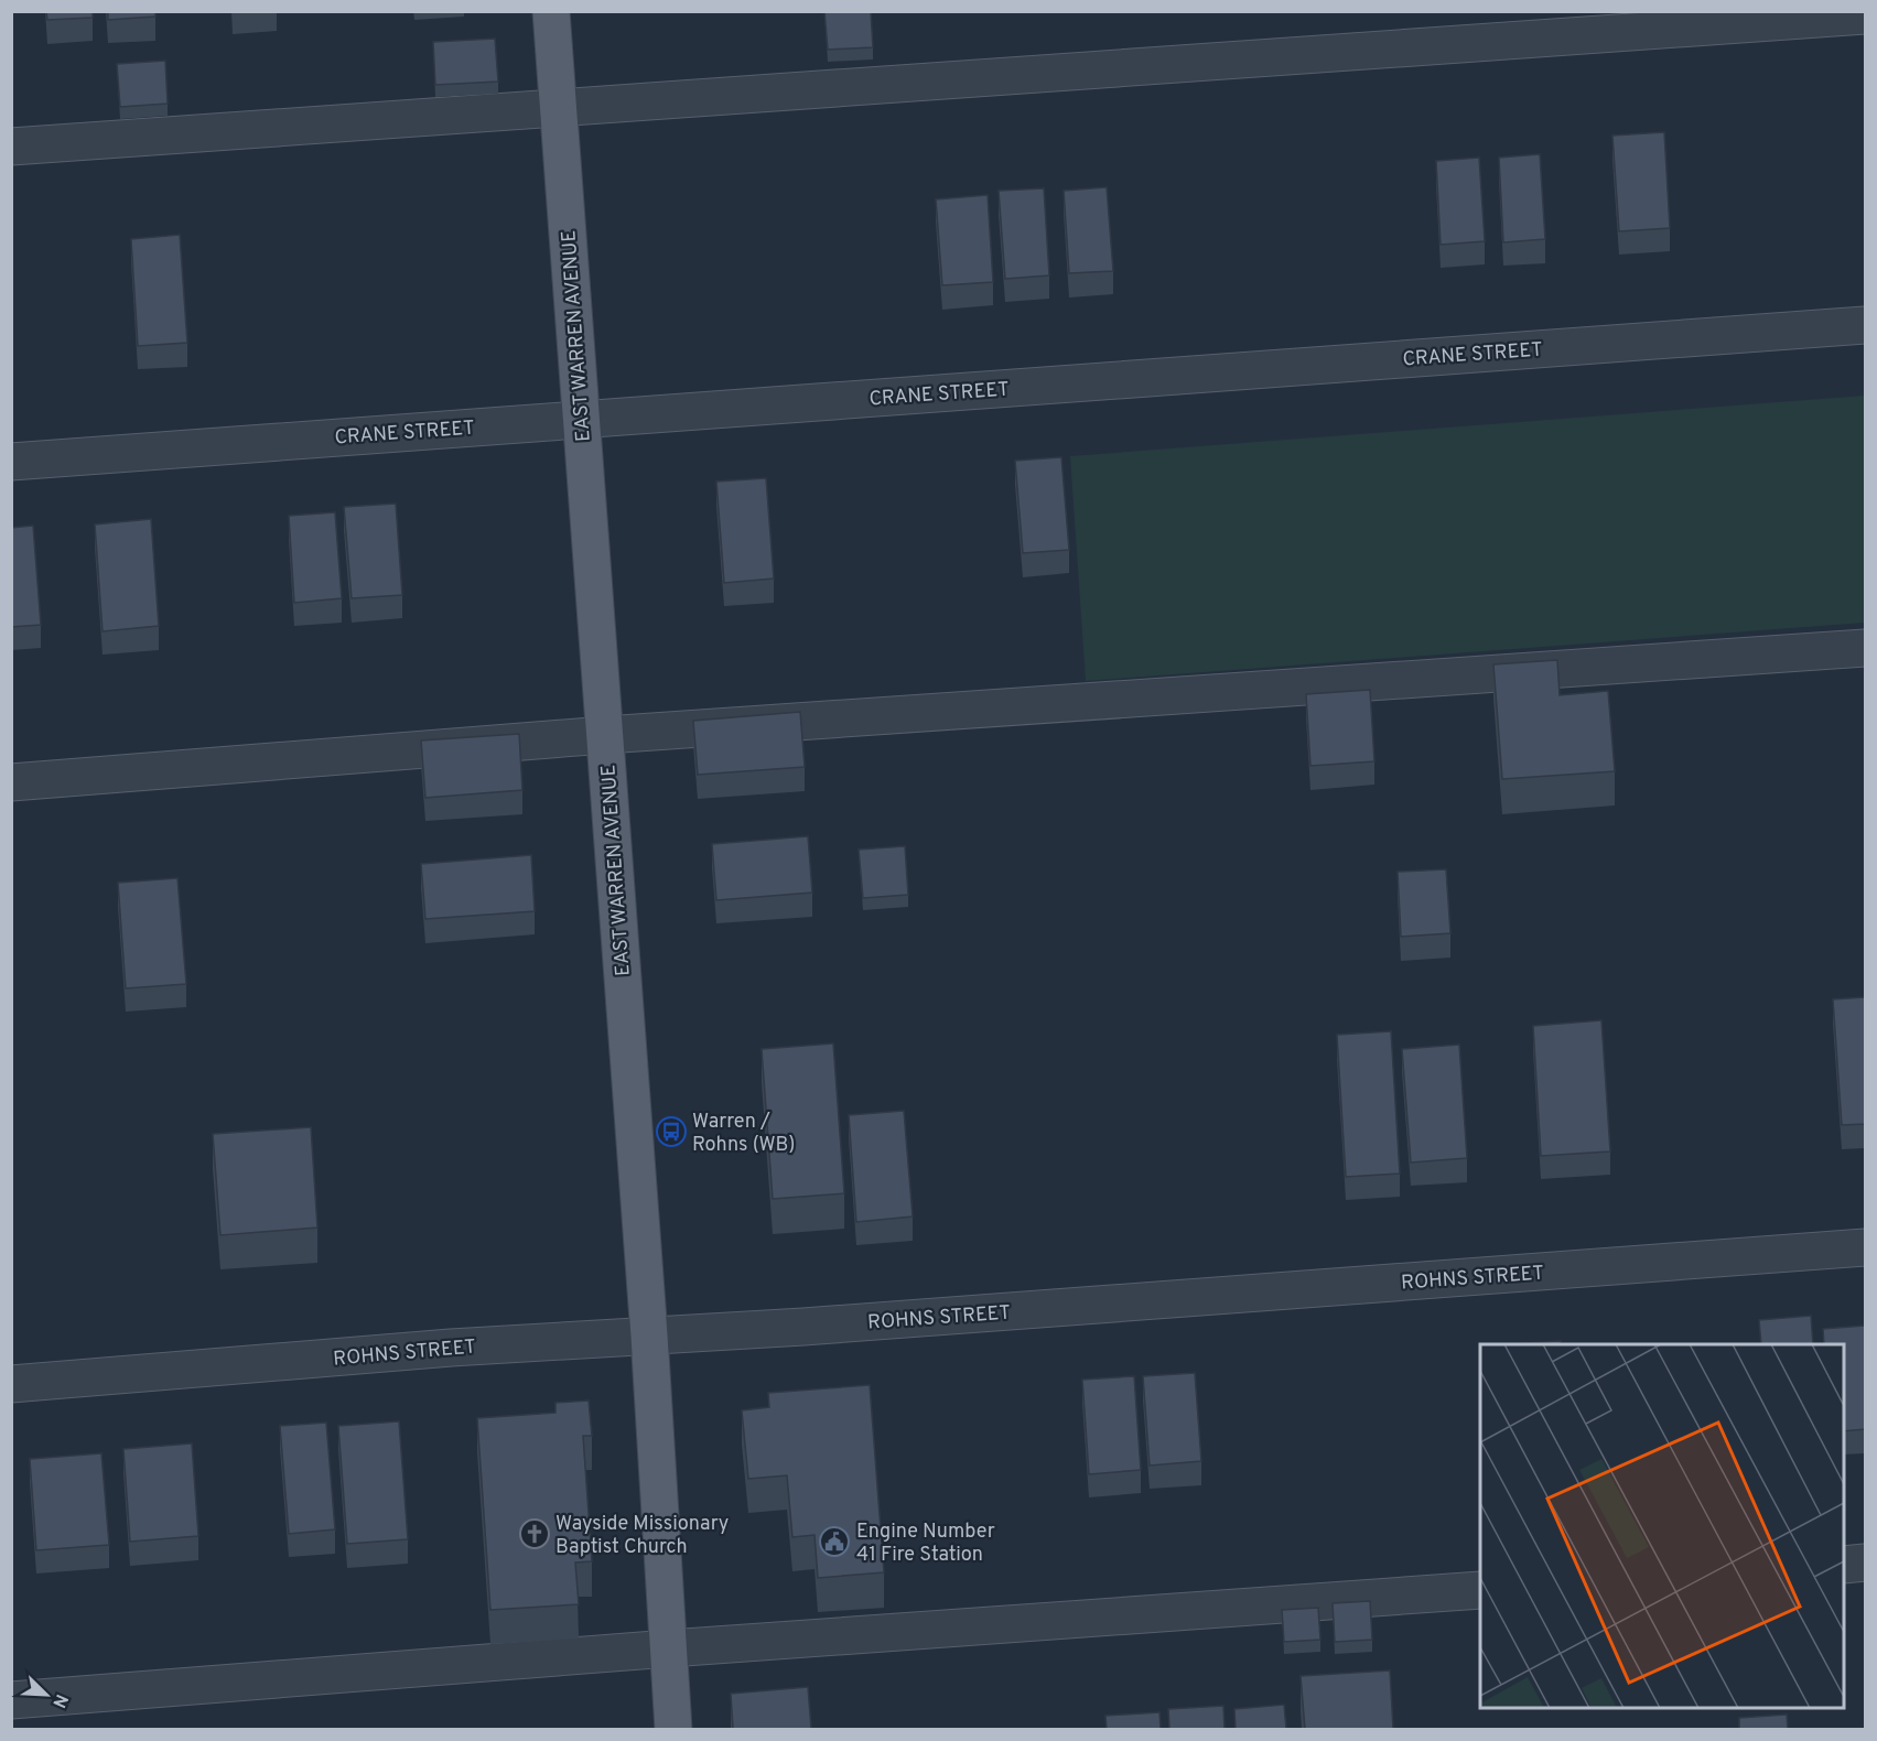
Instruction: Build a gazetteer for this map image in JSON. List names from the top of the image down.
{
  "streets": {
    "main road": ["EAST WARREN AVENUE"],
    "street": ["CRANE STREET", "ROHNS STREET"]
  },
  "crossings": [
    ["EAST WARREN AVENUE", "CRANE STREET"],
    ["EAST WARREN AVENUE", "ROHNS STREET"]
  ],
  "places": {
    "bus stop": ["Warren / Rohns (WB)"],
    "church": ["Wayside Missionary Baptist Church"],
    "public building": ["Engine Number 41 Fire Station"]
  },
  "north": "bottom right"
}
